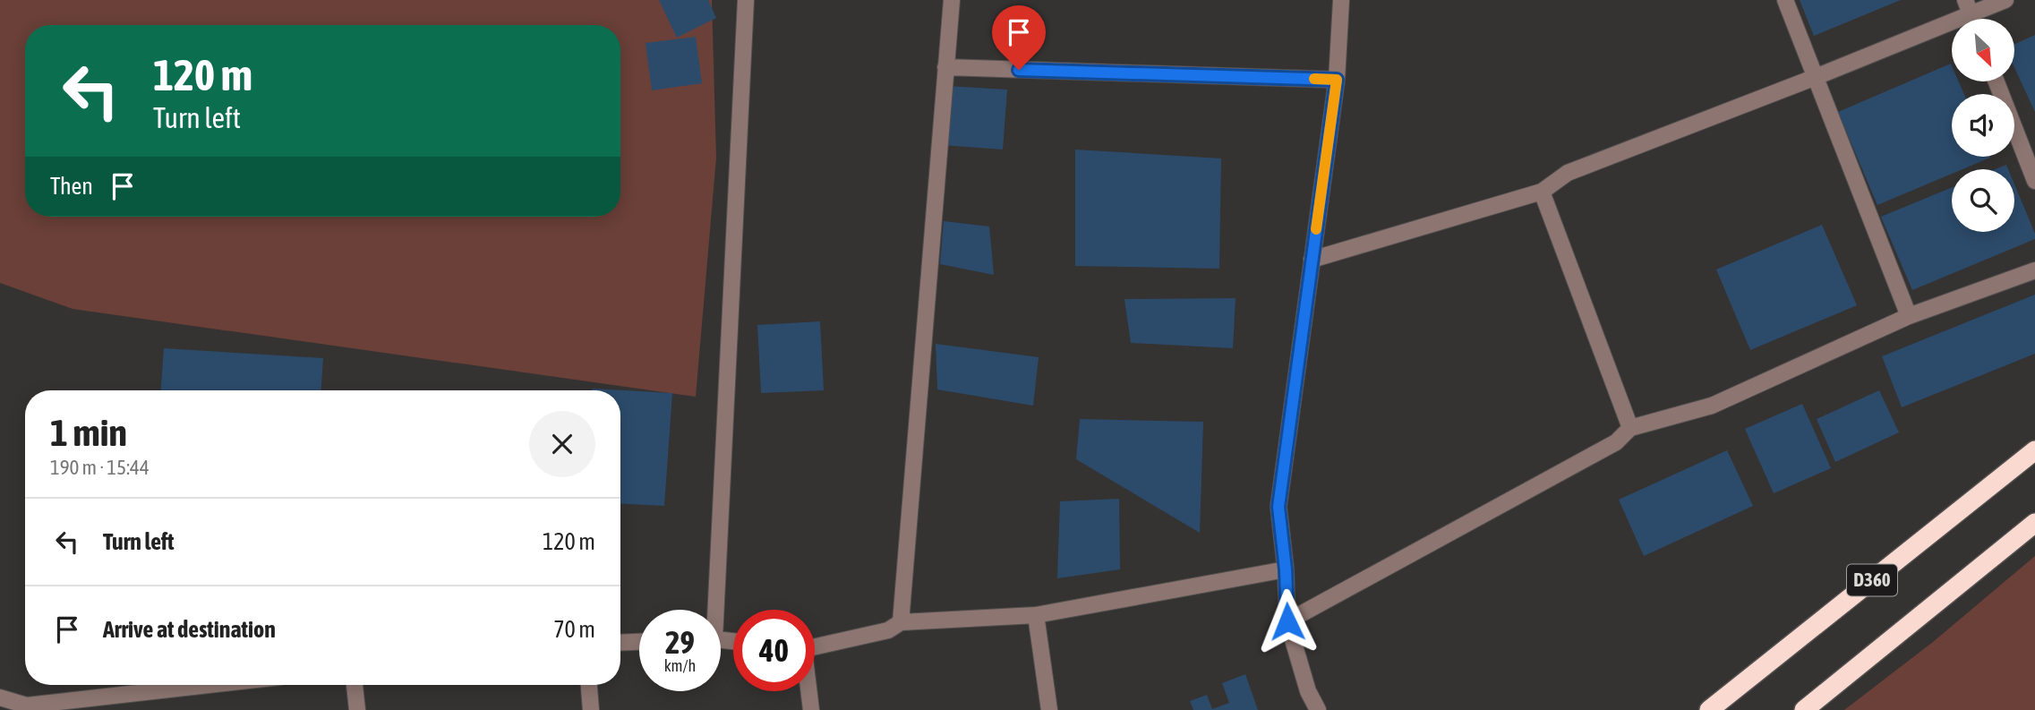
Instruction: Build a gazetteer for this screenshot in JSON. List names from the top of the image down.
{
  "streets": {
    "highway": ["D360"]
  },
  "north": "bottom right",
  "page": {
    "turn": ["120 m", "Turn left"],
    "then": "Then",
    "heading": ["1 min", "190 m · 15:44"],
    "list": [
      {
        "name": "Turn left",
        "value": "120 m"
      },
      {
        "name": "Arrive at destination",
        "value": "70 m"
      }
    ],
    "speed": "29 km/h",
    "limit": "40"
  }
}
